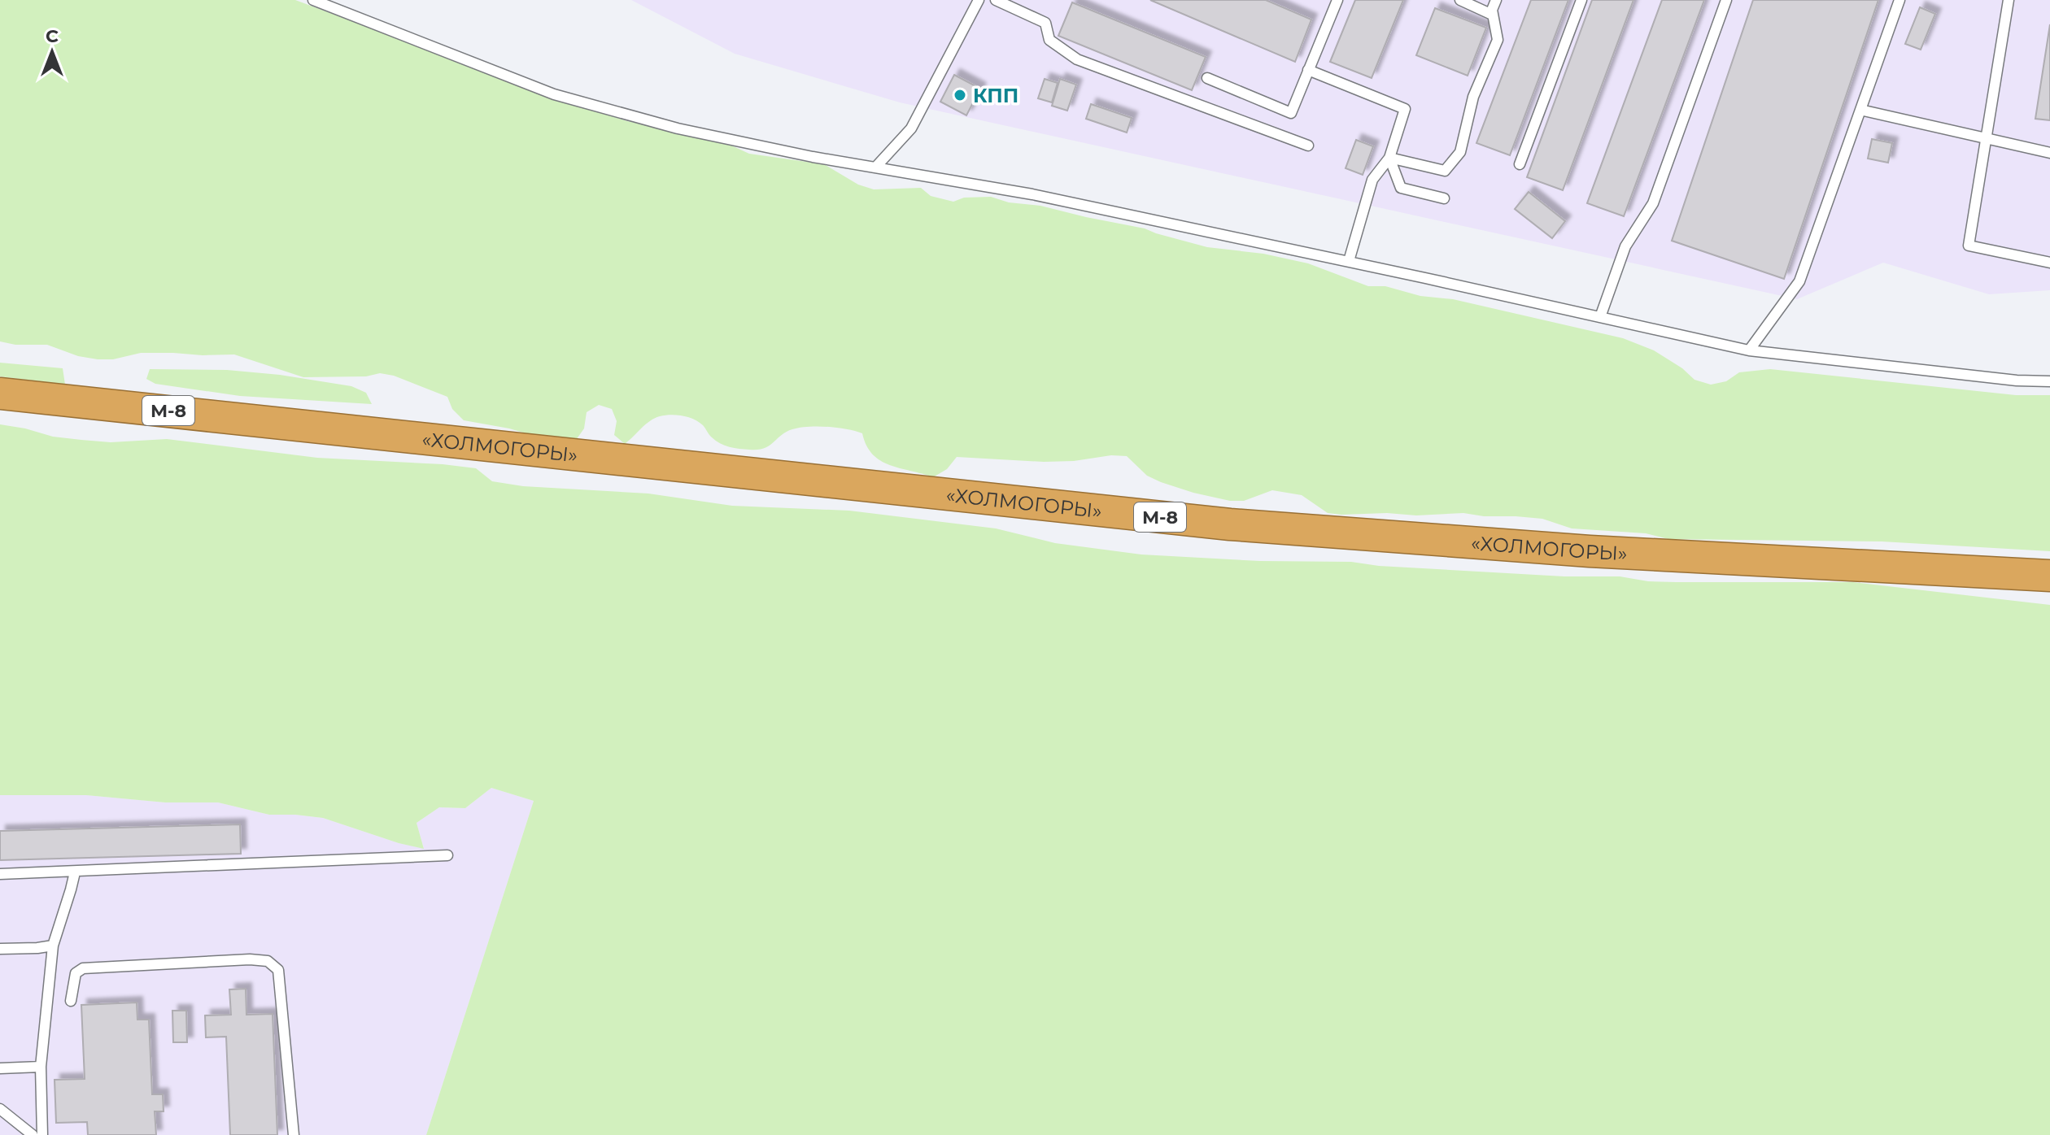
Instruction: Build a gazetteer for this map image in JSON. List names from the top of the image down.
{
  "streets": {
    "highway": ["М-8", "«ХОЛМОГОРЫ»"]
  },
  "places": ["КПП"],
  "north": "top"
}
